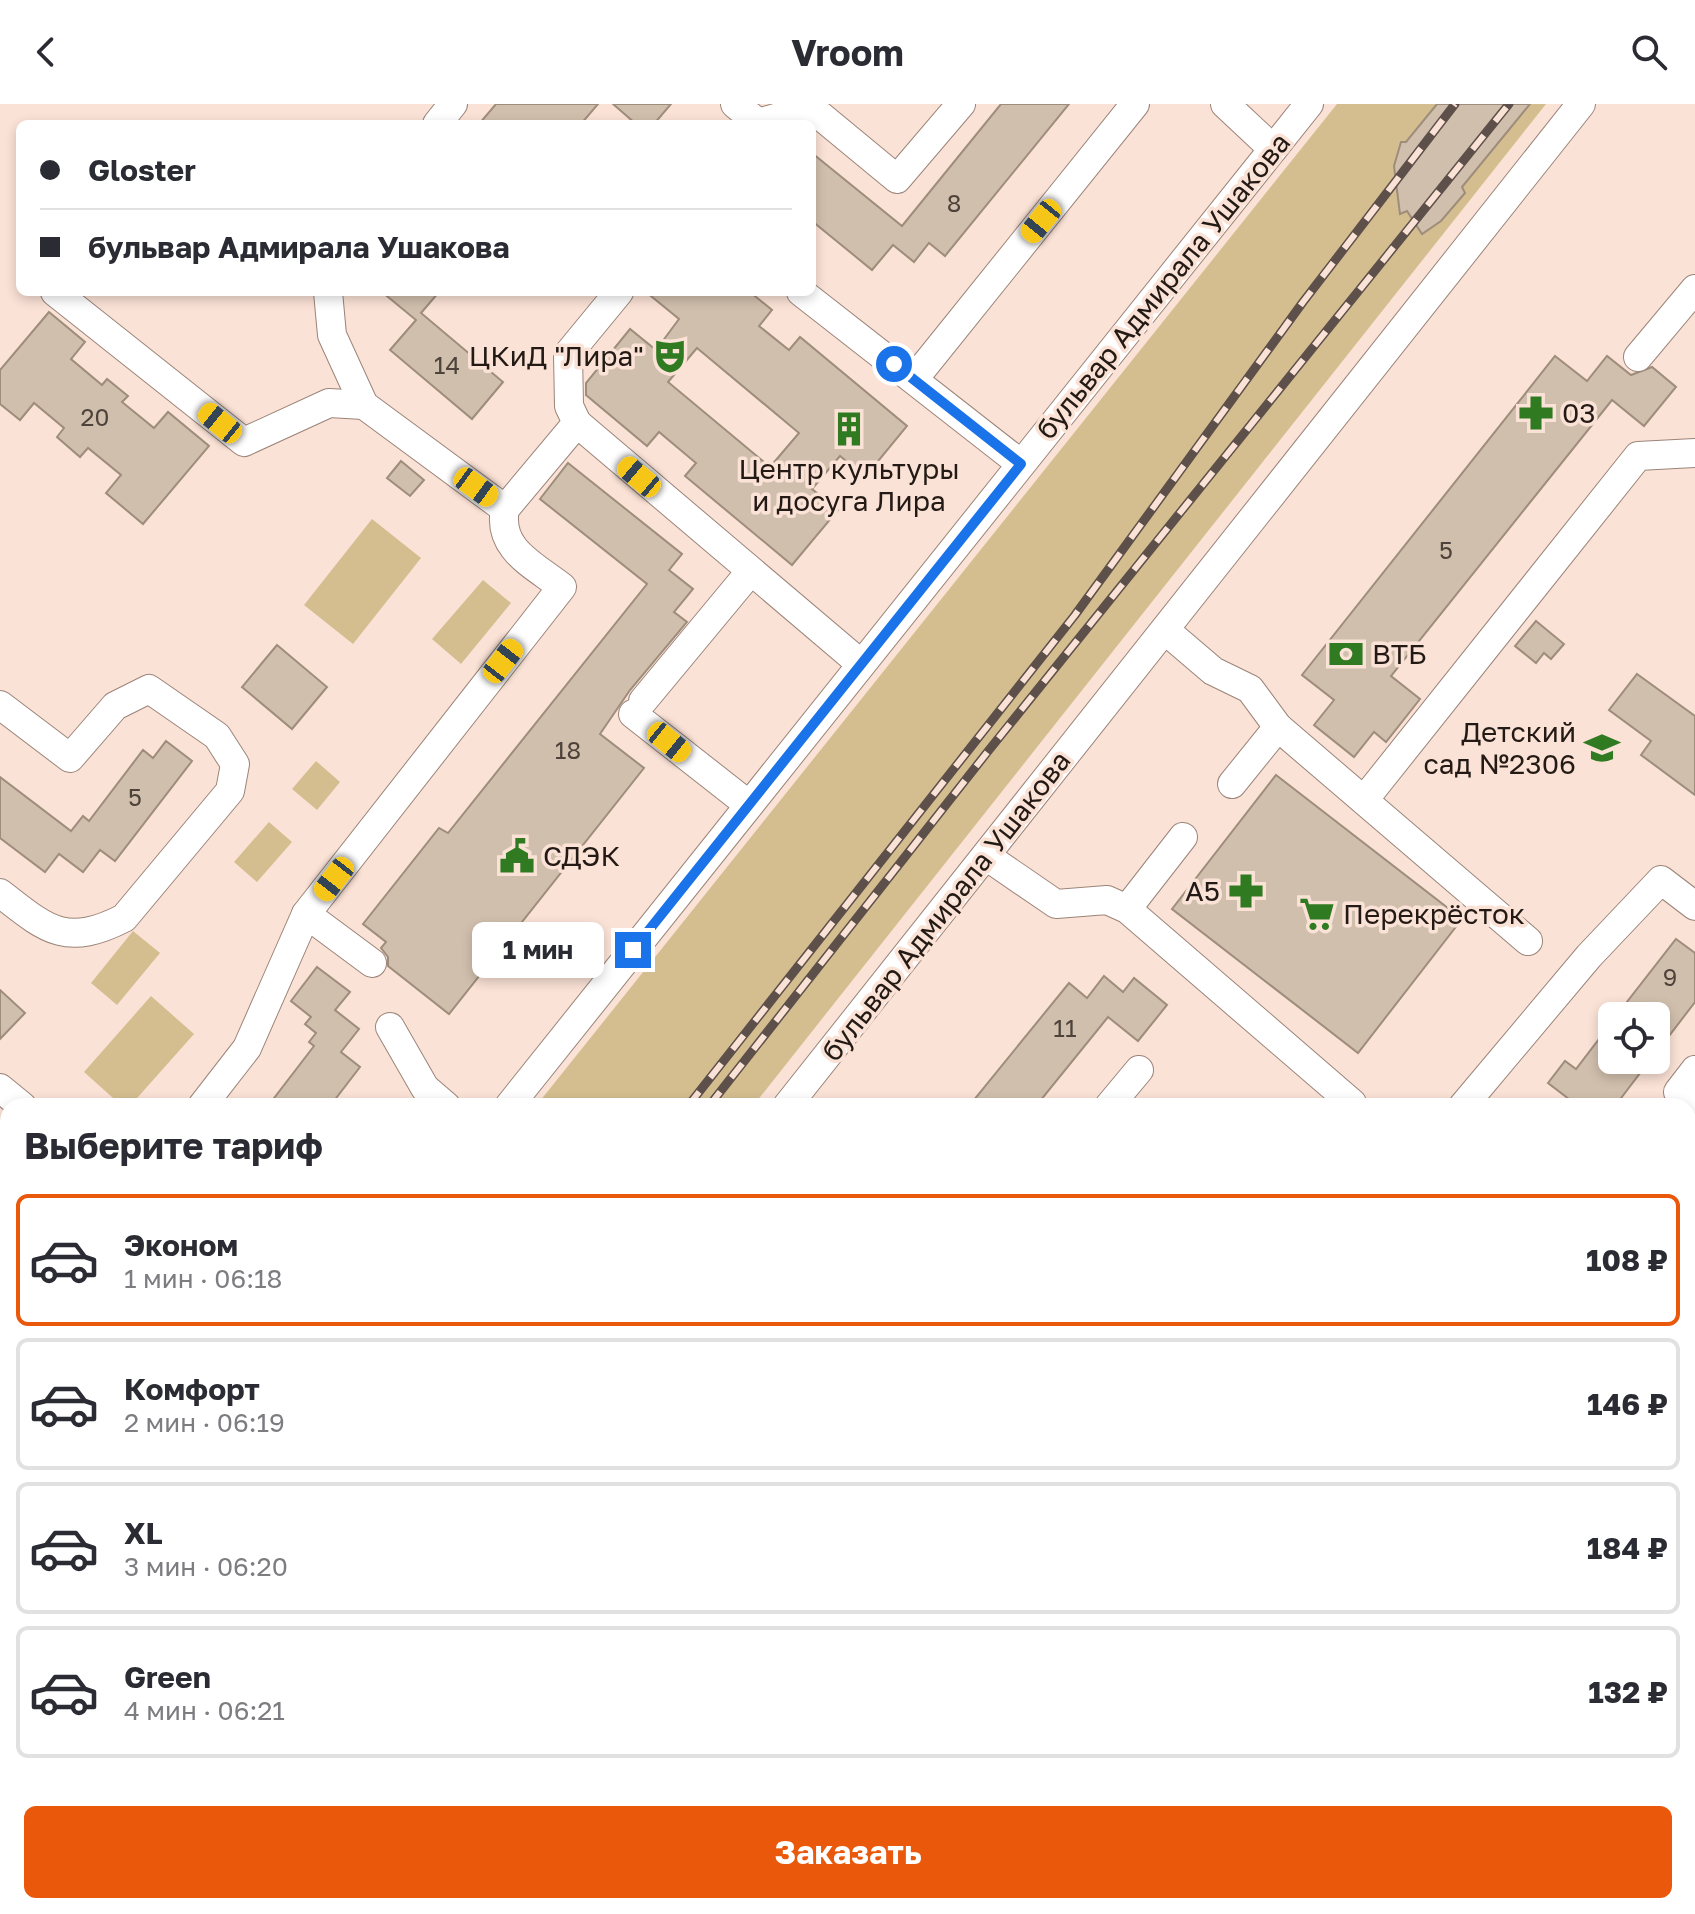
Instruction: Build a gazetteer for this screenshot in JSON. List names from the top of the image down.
{
  "streets": {
    "street": ["бульвар Адмирала Ушакова"]
  },
  "places": {
    "theatre": ["ЦКиД \"Лира\""],
    "pharmacy": ["03", "А5"],
    "building": ["Центр культуры и досуга Лира"],
    "bank": ["ВТБ"],
    "school or university": ["Детский сад №2306"],
    "public building": ["СДЭК"],
    "supermarket": ["Перекрёсток"]
  },
  "house_numbers": [
    "8",
    "14",
    "20",
    "5",
    "18",
    "5",
    "9",
    "11"
  ],
  "page": {
    "header": "Vroom",
    "banner": ["Gloster", "бульвар Адмирала Ушакова"],
    "bubble": "1 мин",
    "heading": "Выберите тариф",
    "list": [
      {
        "name": "Эконом",
        "note": "1 мин · 06:18",
        "value": "108 ₽"
      },
      {
        "name": "Комфорт",
        "note": "2 мин · 06:19",
        "value": "146 ₽"
      },
      {
        "name": "XL",
        "note": "3 мин · 06:20",
        "value": "184 ₽"
      },
      {
        "name": "Green",
        "note": "4 мин · 06:21",
        "value": "132 ₽"
      }
    ],
    "buttons": "Заказать"
  }
}
